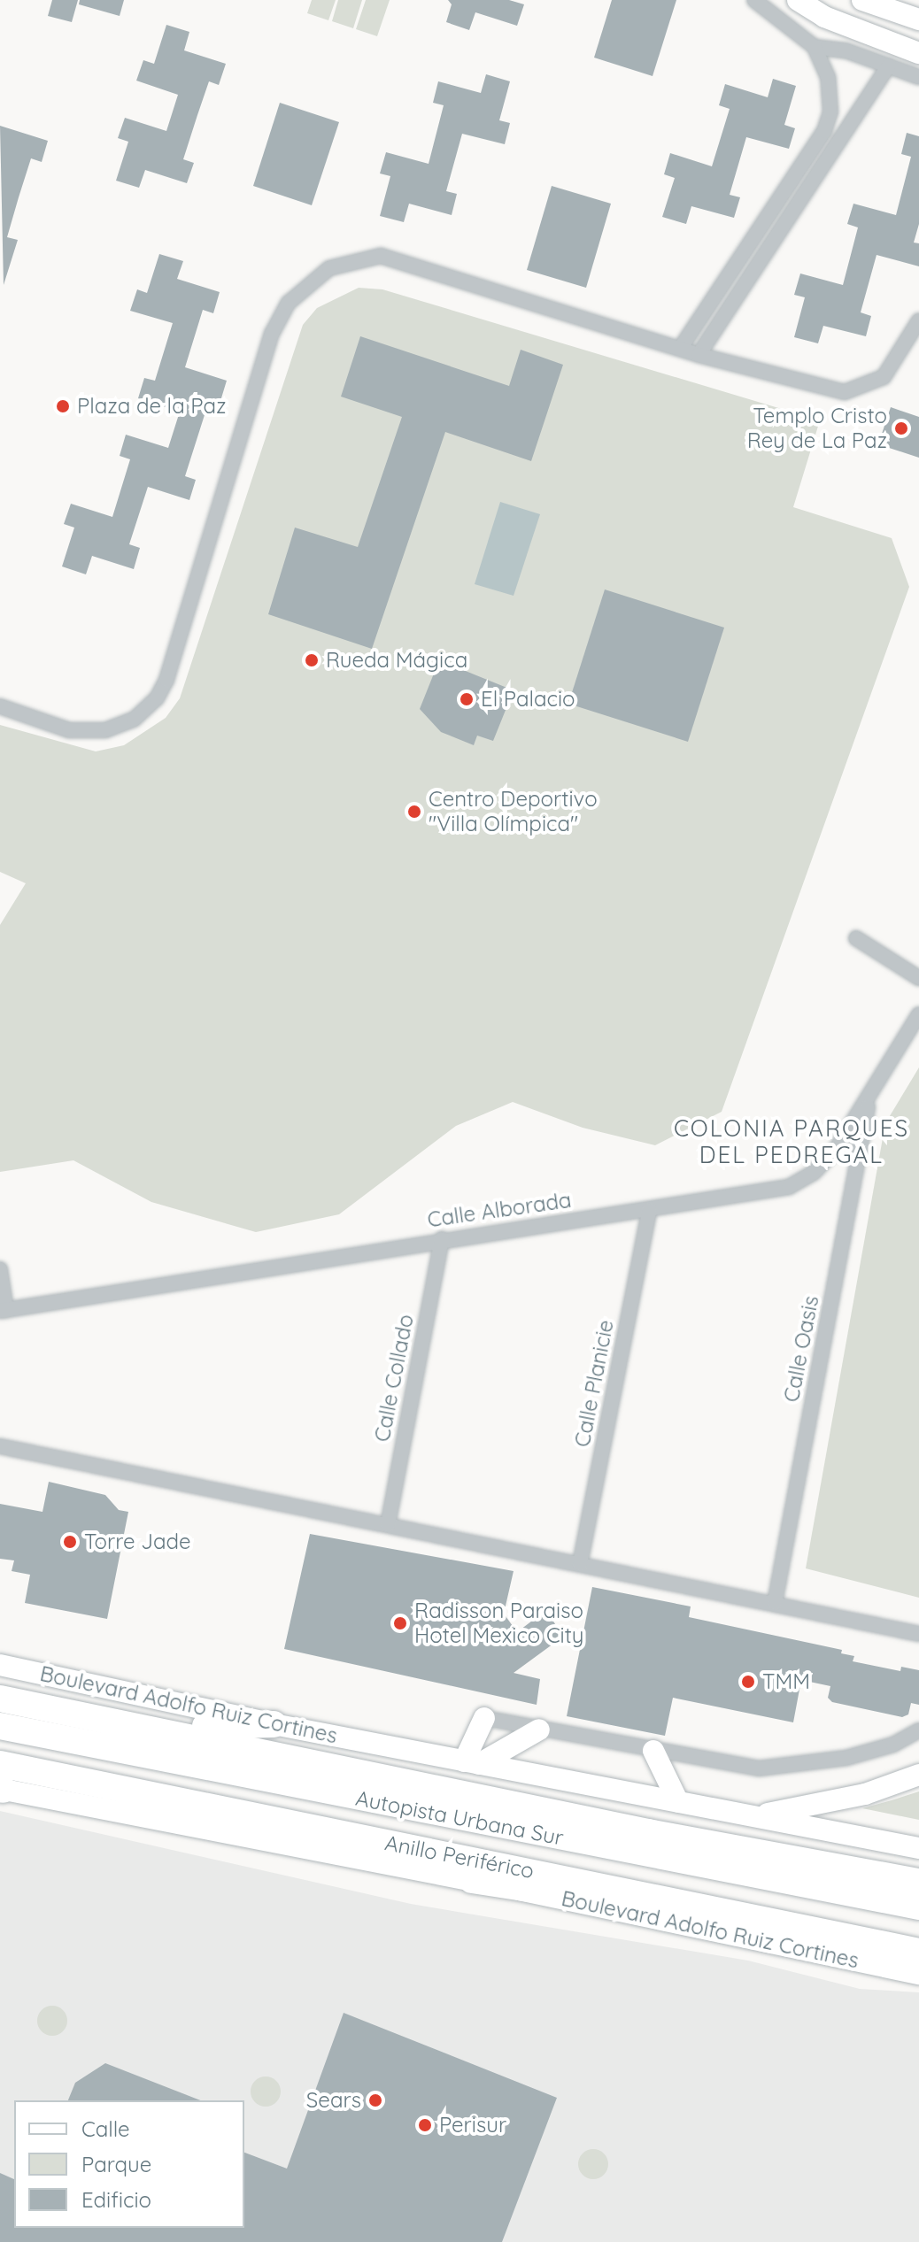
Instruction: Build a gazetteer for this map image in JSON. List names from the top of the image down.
{
  "streets": {
    "highway": ["Autopista Urbana Sur", "Anillo Periférico"],
    "main road": ["Boulevard Adolfo Ruiz Cortines"],
    "street": [
      "Calle Alborada",
      "Calle Oasis",
      "Calle Collado",
      "Calle Planicie"
    ]
  },
  "crossings": [
    ["Calle Alborada", "Calle Oasis"],
    ["Calle Alborada", "Calle Collado"],
    ["Calle Alborada", "Calle Planicie"],
    ["Boulevard Adolfo Ruiz Cortines", "Anillo Periférico"]
  ],
  "districts": ["COLONIA PARQUES DEL PEDREGAL"],
  "places": [
    "Plaza de la Paz",
    "Templo Cristo Rey de La Paz",
    "Rueda Mágica",
    "El Palacio",
    "Centro Deportivo \"Villa Olímpica\"",
    "Torre Jade",
    "Radisson Paraiso Hotel Mexico City",
    "TMM",
    "Sears",
    "Perisur"
  ],
  "legend": ["Calle", "Parque", "Edificio"]
}
